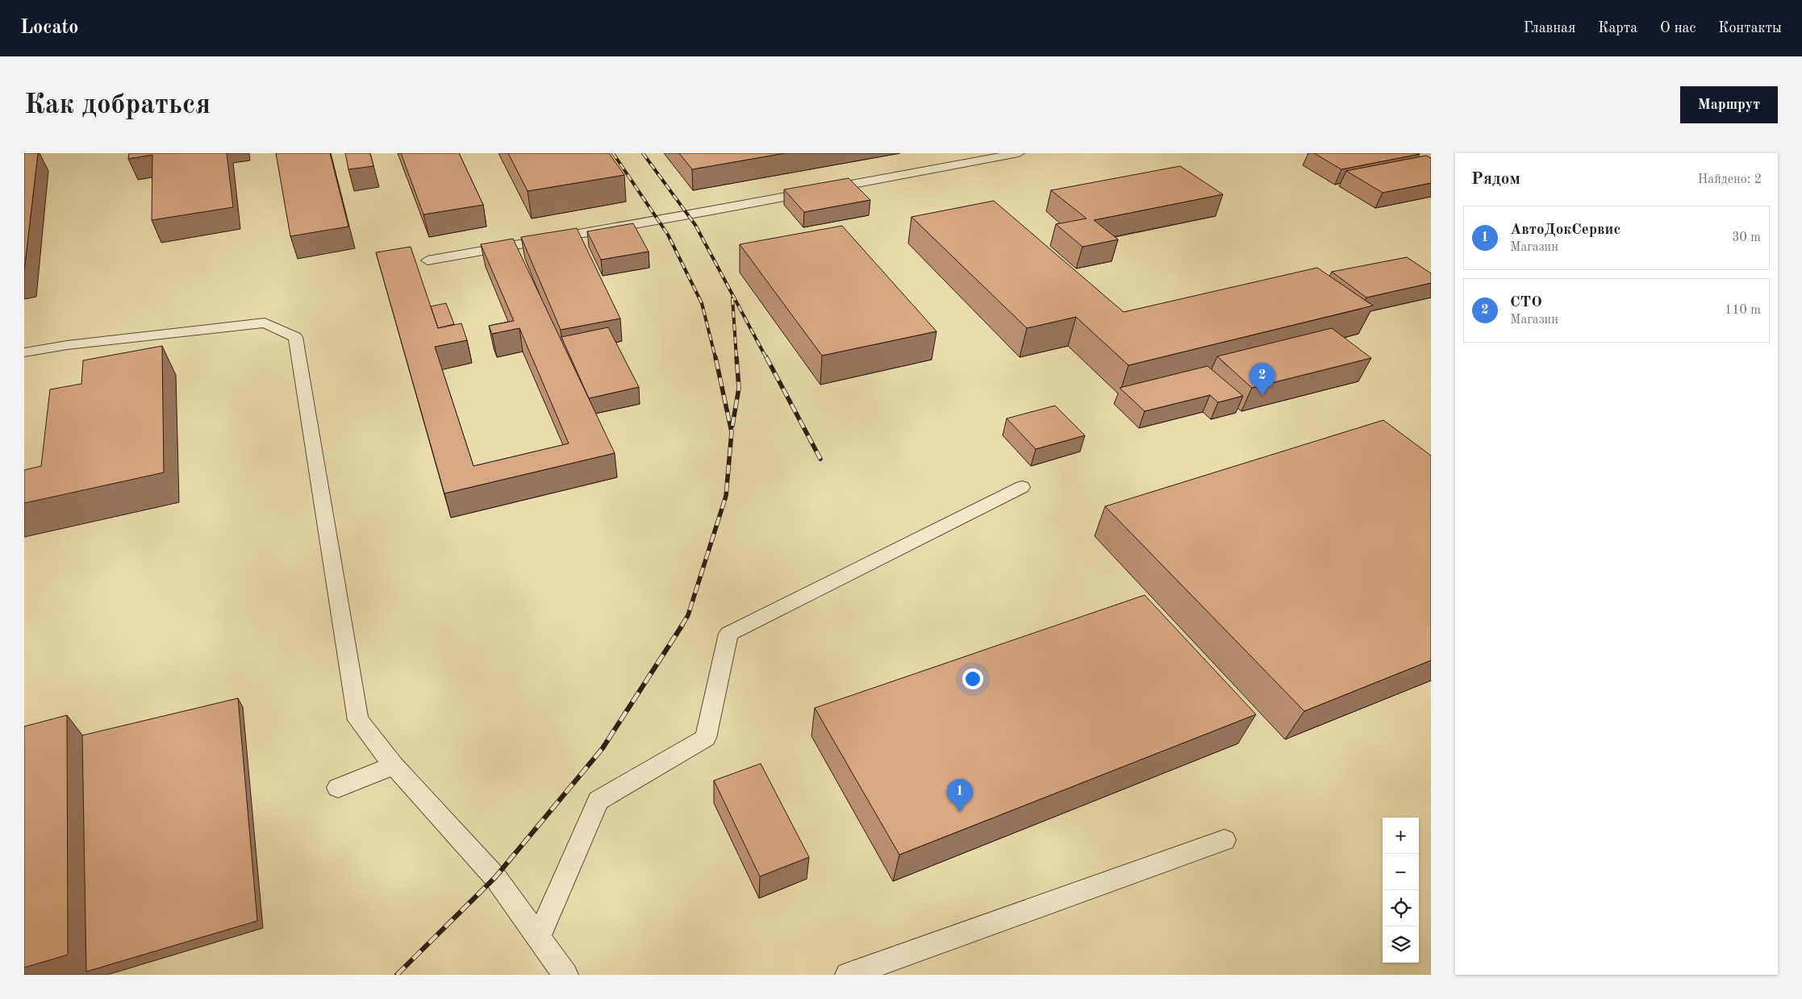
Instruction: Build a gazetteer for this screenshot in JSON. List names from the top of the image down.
{
  "page": {
    "header": "Locato",
    "nav": [
      "Главная",
      "Карта",
      "О нас",
      "Контакты"
    ],
    "buttons": "Маршрут",
    "title": "Как добраться",
    "heading": ["Рядом", "Найдено: 2"],
    "list": [
      {
        "mark": "1",
        "name": "АвтоДокСервис",
        "note": "Магазин",
        "value": "30 m"
      },
      {
        "mark": "2",
        "name": "СТО",
        "note": "Магазин",
        "value": "110 m"
      }
    ],
    "pins": ["2", "1"],
    "map_buttons": ["+", "−"]
  }
}
